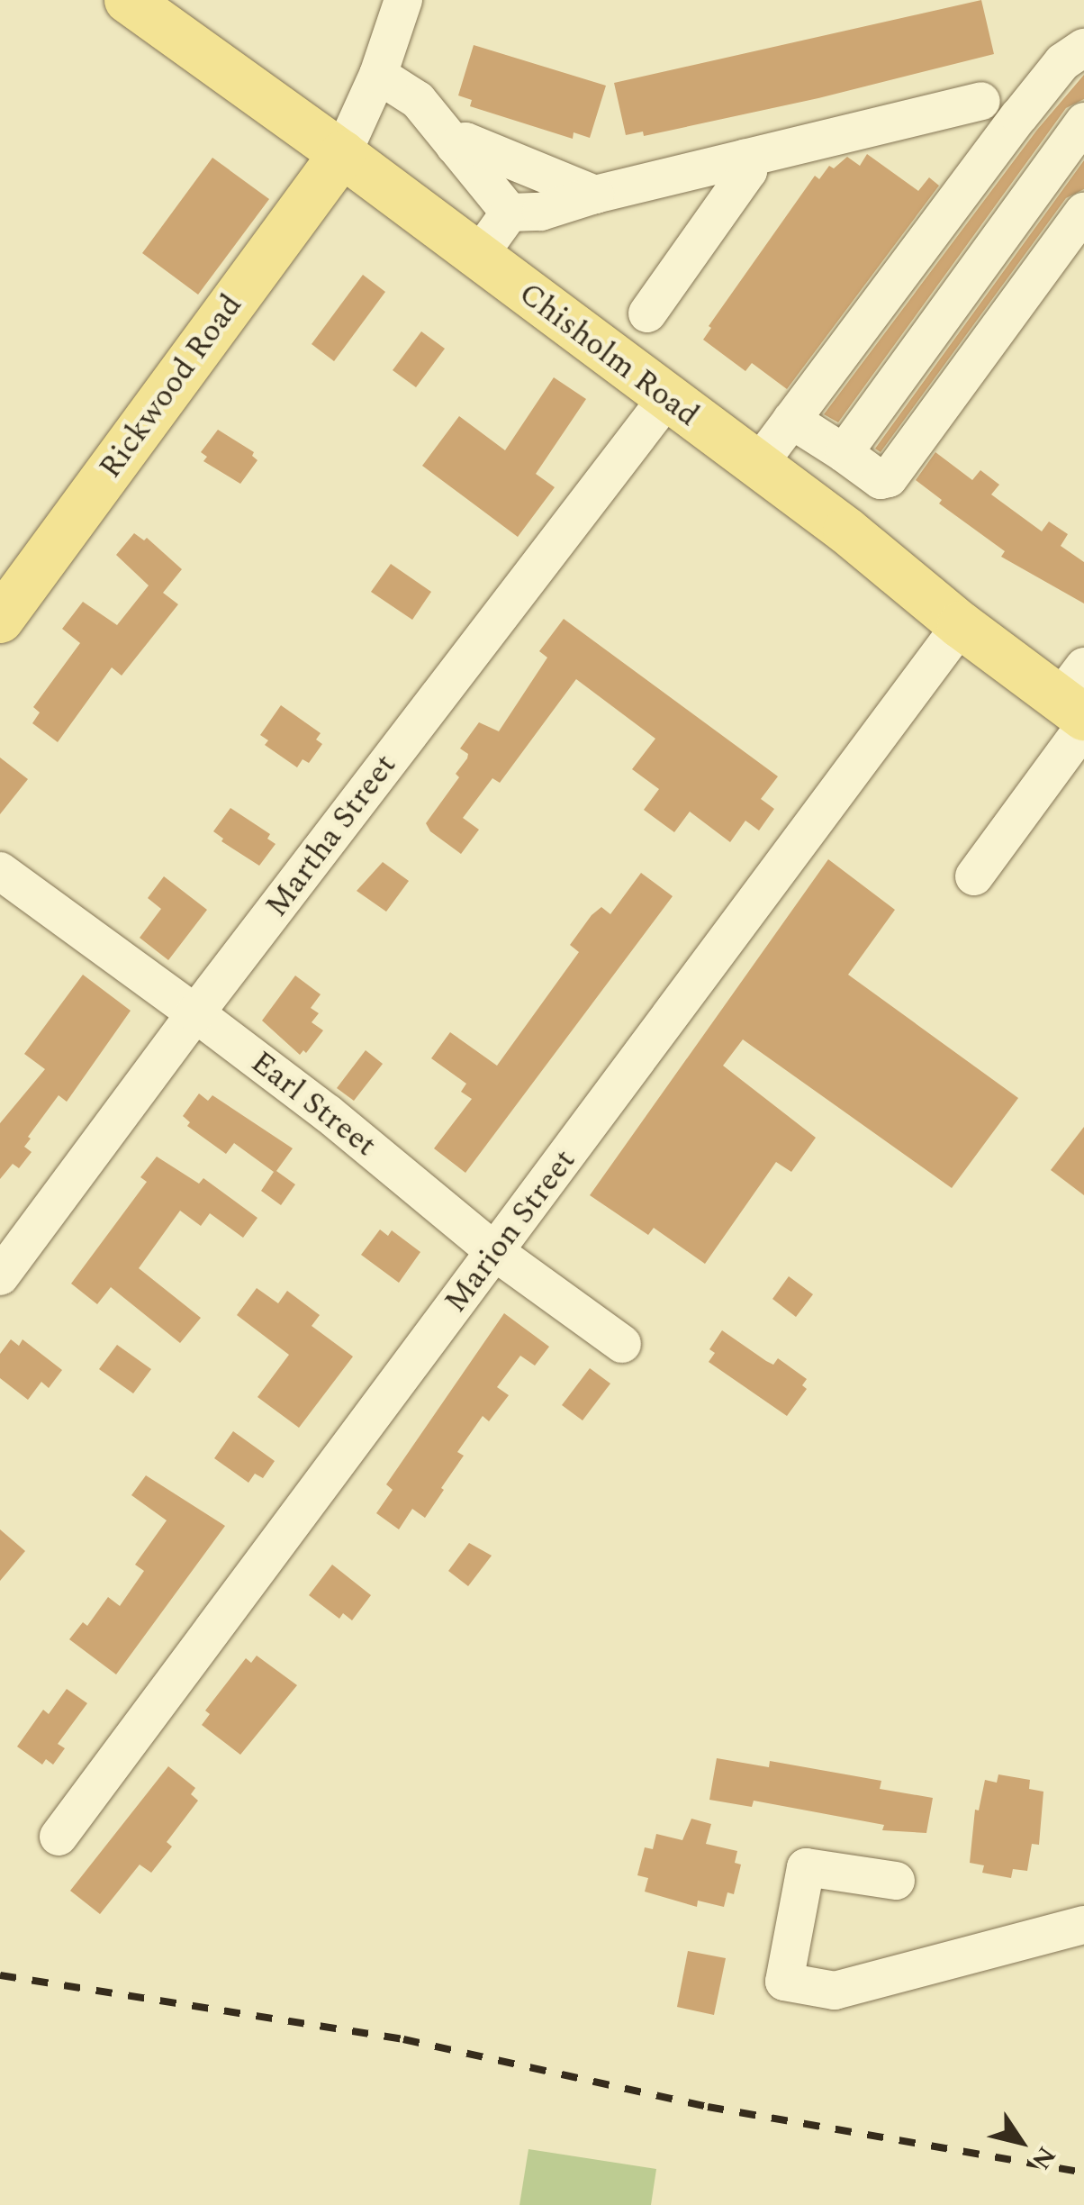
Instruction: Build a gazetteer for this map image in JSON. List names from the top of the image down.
{
  "streets": {
    "main road": ["Chisholm Road", "Rickwood Road"],
    "street": ["Martha Street", "Earl Street", "Marion Street"]
  },
  "crossings": [
    ["Chisholm Road", "Rickwood Road"],
    ["Chisholm Road", "Martha Street"],
    ["Chisholm Road", "Marion Street"],
    ["Martha Street", "Earl Street"],
    ["Earl Street", "Marion Street"]
  ],
  "north": "bottom right"
}
